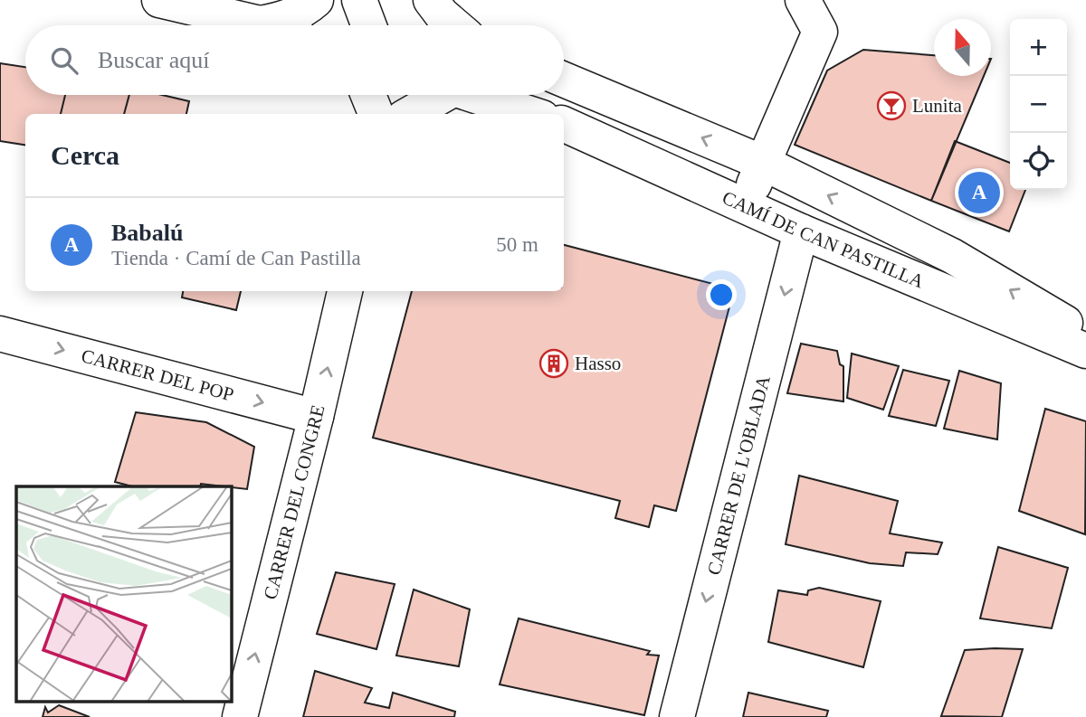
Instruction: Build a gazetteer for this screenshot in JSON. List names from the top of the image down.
{
  "streets": {
    "main road": [
      "CAMÍ DE CAN PASTILLA",
      "CARRER DEL POP",
      "CARRER DE L'OBLADA",
      "CARRER DEL CONGRE"
    ]
  },
  "crossings": [
    ["CAMÍ DE CAN PASTILLA", "CARRER DE L'OBLADA"],
    ["CARRER DEL POP", "CARRER DEL CONGRE"]
  ],
  "one_way": ["CARRER DEL POP", "CARRER DE L'OBLADA", "CARRER DEL CONGRE"],
  "places": {
    "bar": ["Lunita"],
    "building": ["Hasso"]
  },
  "north": "top",
  "page": {
    "map_buttons": ["+", "−"],
    "search": "Buscar aquí",
    "heading": "Cerca",
    "pins": "A",
    "list": [
      {
        "mark": "A",
        "name": "Babalú",
        "note": "Tienda · Camí de Can Pastilla",
        "value": "50 m"
      }
    ]
  }
}
